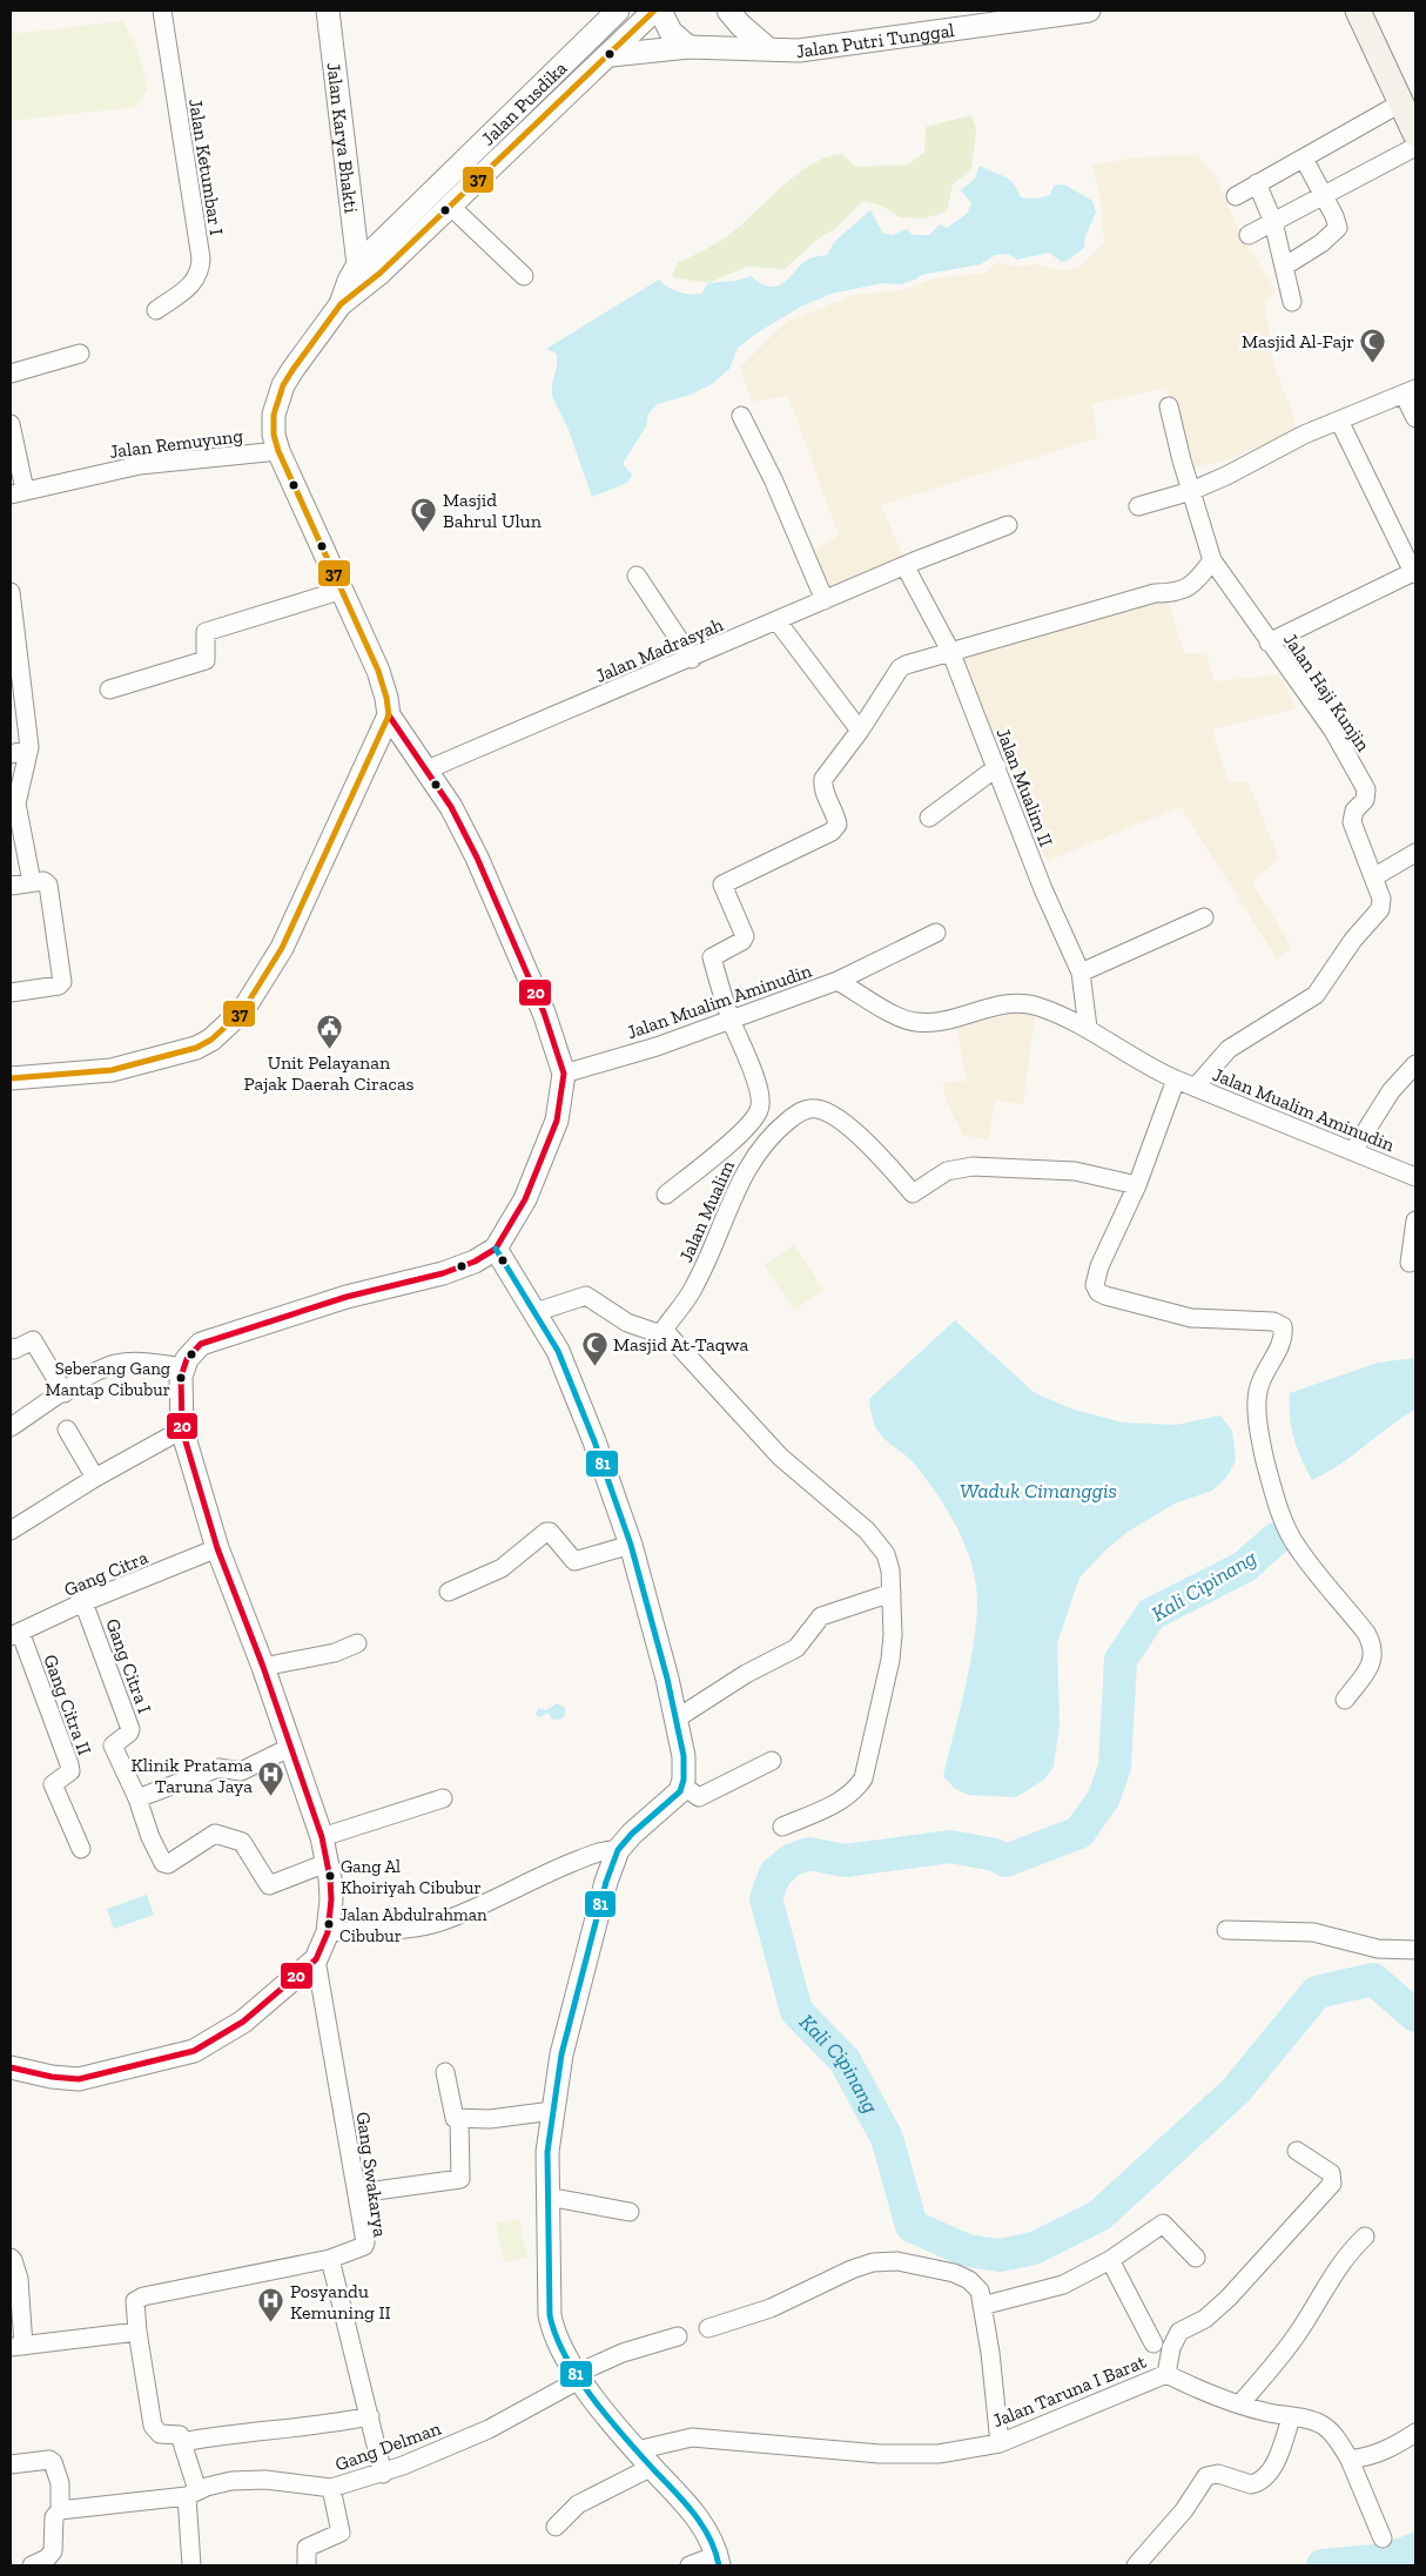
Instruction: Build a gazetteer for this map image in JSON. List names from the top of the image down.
{
  "streets": {
    "street": [
      "Jalan Putri Tunggal",
      "Jalan Pusdika",
      "Jalan Karya Bhakti",
      "Jalan Ketumbar I",
      "Jalan Remuyung",
      "Jalan Madrasyah",
      "Jalan Haji Kunjin",
      "Jalan Mualim II",
      "Jalan Mualim Aminudin",
      "Jalan Mualim",
      "Gang Citra",
      "Gang Citra I",
      "Gang Citra II",
      "Gang Swakarya",
      "Jalan Taruna I Barat",
      "Gang Delman"
    ]
  },
  "crossings": [
    ["Jalan Pusdika", "Jalan Karya Bhakti"],
    ["Jalan Madrasyah", "Jalan Mualim II"],
    ["Jalan Haji Kunjin", "Jalan Mualim Aminudin"],
    ["Jalan Mualim II", "Jalan Mualim Aminudin"],
    ["Gang Citra", "Gang Citra I"],
    ["Gang Citra", "Gang Citra II"]
  ],
  "water": ["Waduk Cimanggis", "Kali Cipinang"],
  "places": {
    "mosque": ["Masjid Al-Fajr", "Masjid Bahrul Ulun", "Masjid At-Taqwa"],
    "public building": ["Unit Pelayanan Pajak Daerah Ciracas"],
    "other": ["Seberang Gang Mantap Cibubur", "Gang Al Khoiriyah Cibubur", "Jalan Abdulrahman Cibubur"],
    "hospital": ["Klinik Pratama Taruna Jaya", "Posyandu Kemuning II"]
  },
  "lines": ["transit line 37", "transit line 20", "transit line 81"]
}
